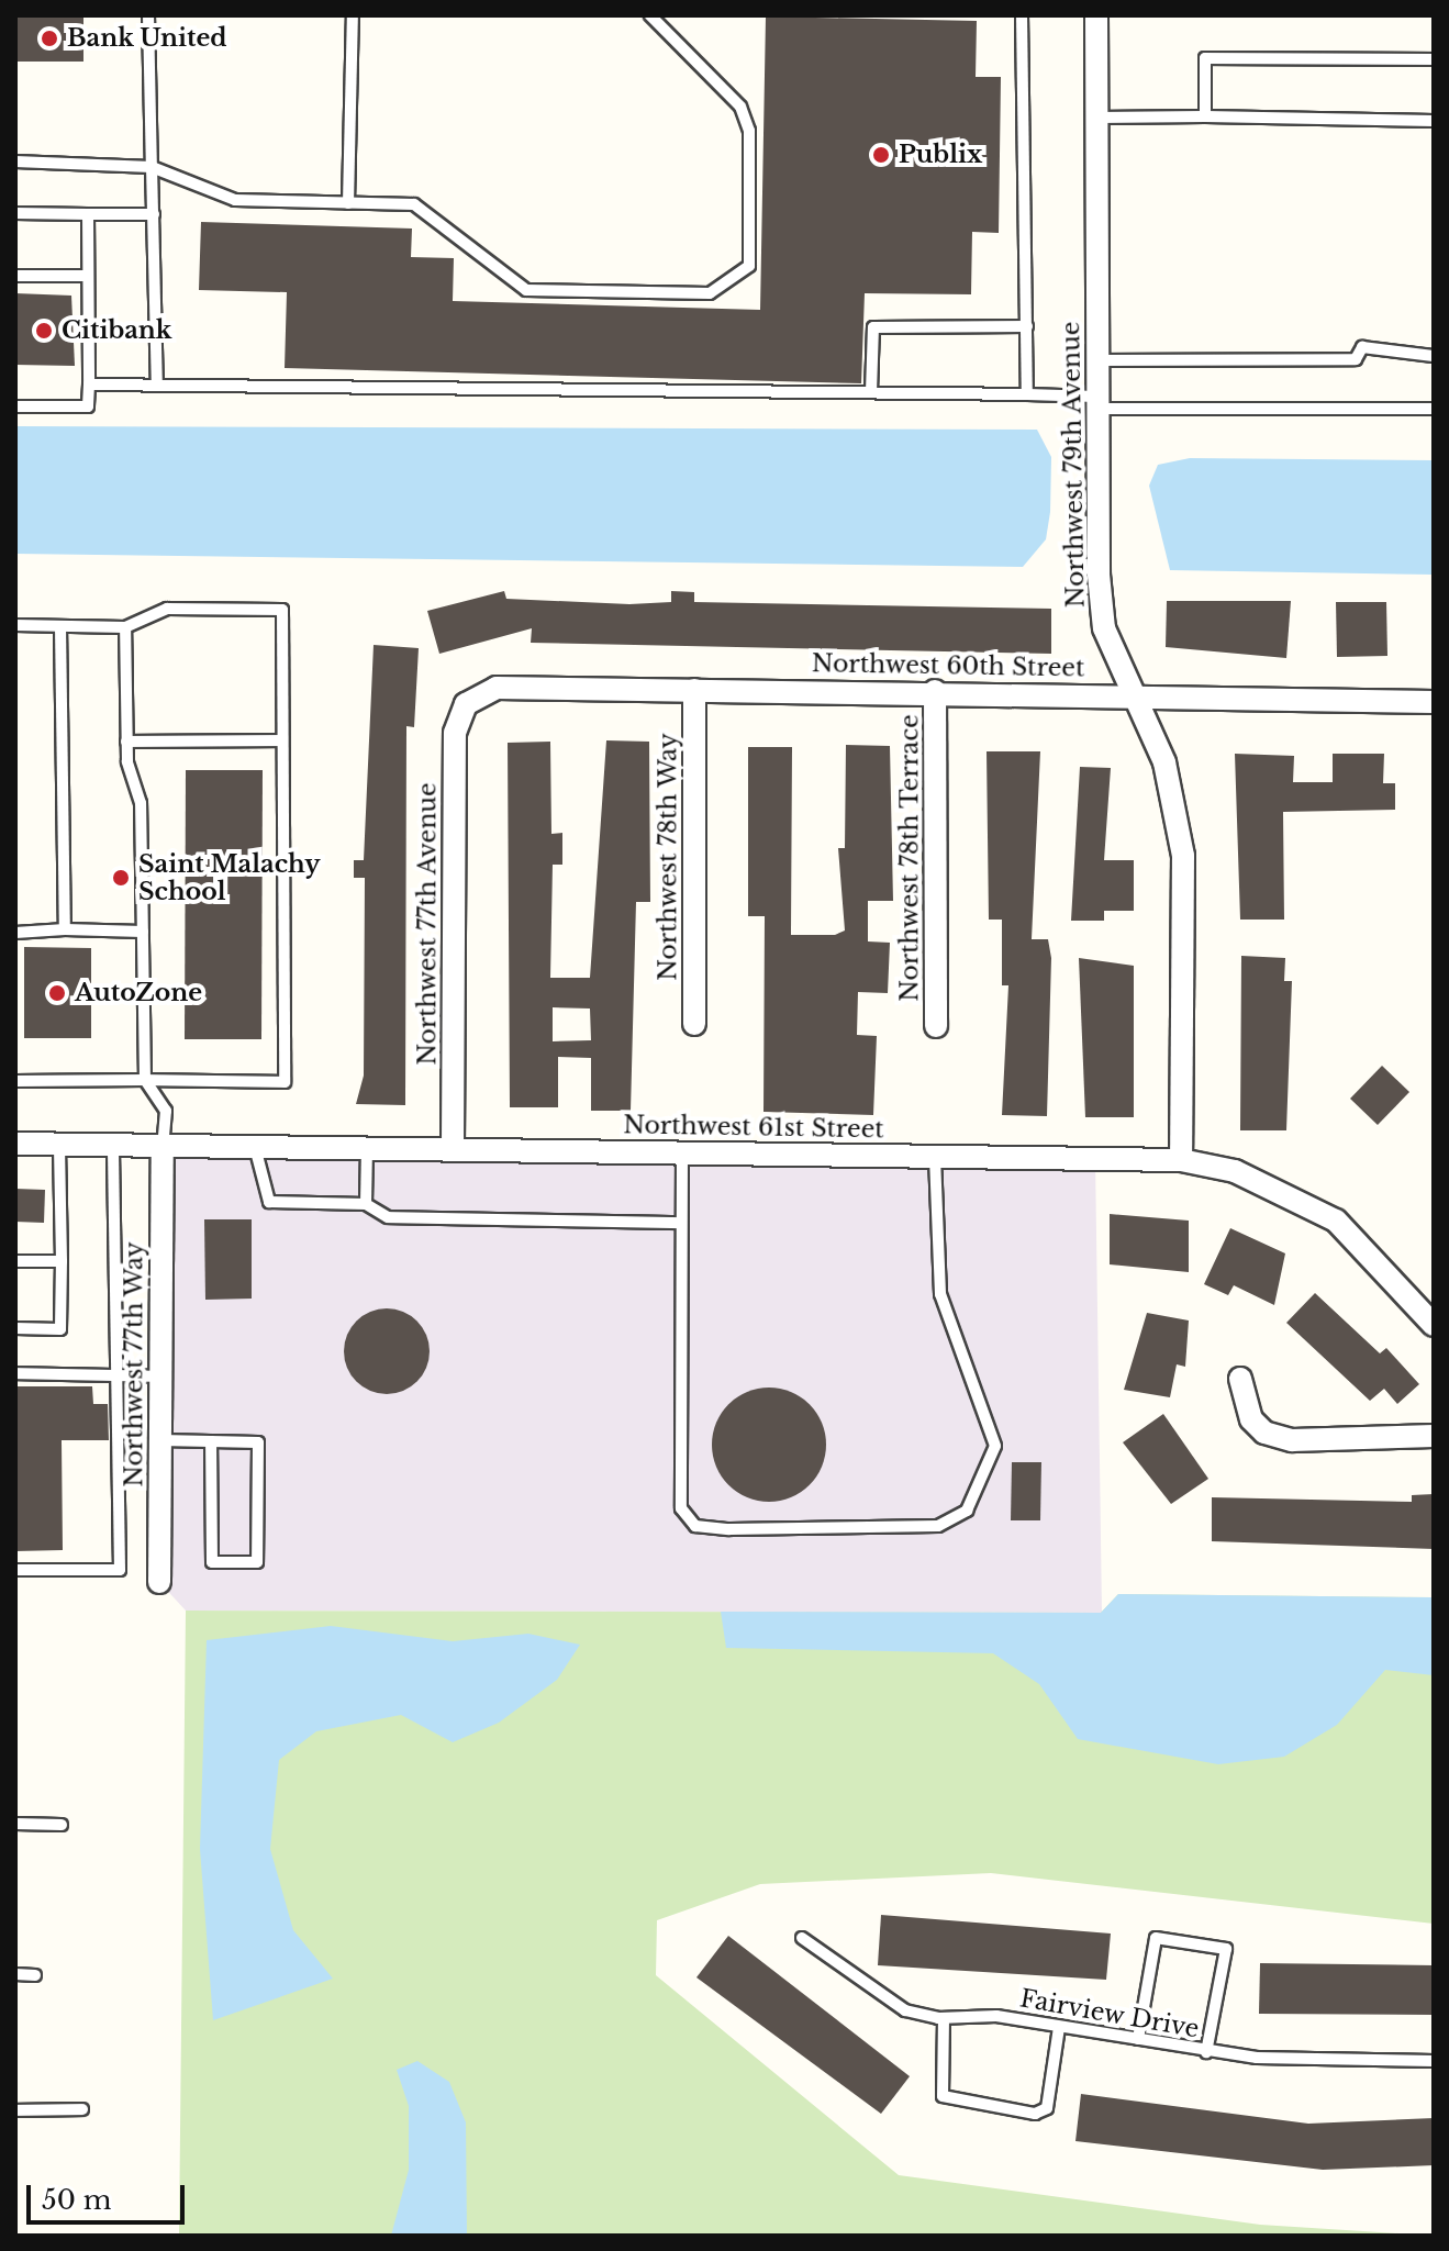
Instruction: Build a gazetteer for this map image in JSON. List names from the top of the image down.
{
  "streets": {
    "street": [
      "Northwest 79th Avenue",
      "Northwest 60th Street",
      "Northwest 78th Way",
      "Northwest 78th Terrace",
      "Northwest 77th Avenue",
      "Northwest 61st Street",
      "Northwest 77th Way"
    ],
    "lane": ["Fairview Drive"]
  },
  "crossings": [
    ["Northwest 79th Avenue", "Northwest 60th Street"],
    ["Northwest 79th Avenue", "Northwest 61st Street"],
    ["Northwest 60th Street", "Northwest 78th Way"],
    ["Northwest 60th Street", "Northwest 78th Terrace"],
    ["Northwest 60th Street", "Northwest 77th Avenue"],
    ["Northwest 77th Avenue", "Northwest 61st Street"],
    ["Northwest 61st Street", "Northwest 77th Way"]
  ],
  "places": [
    "Bank United",
    "Publix",
    "Citibank",
    "Saint Malachy School",
    "AutoZone"
  ],
  "scale_bar": "50 m"
}
